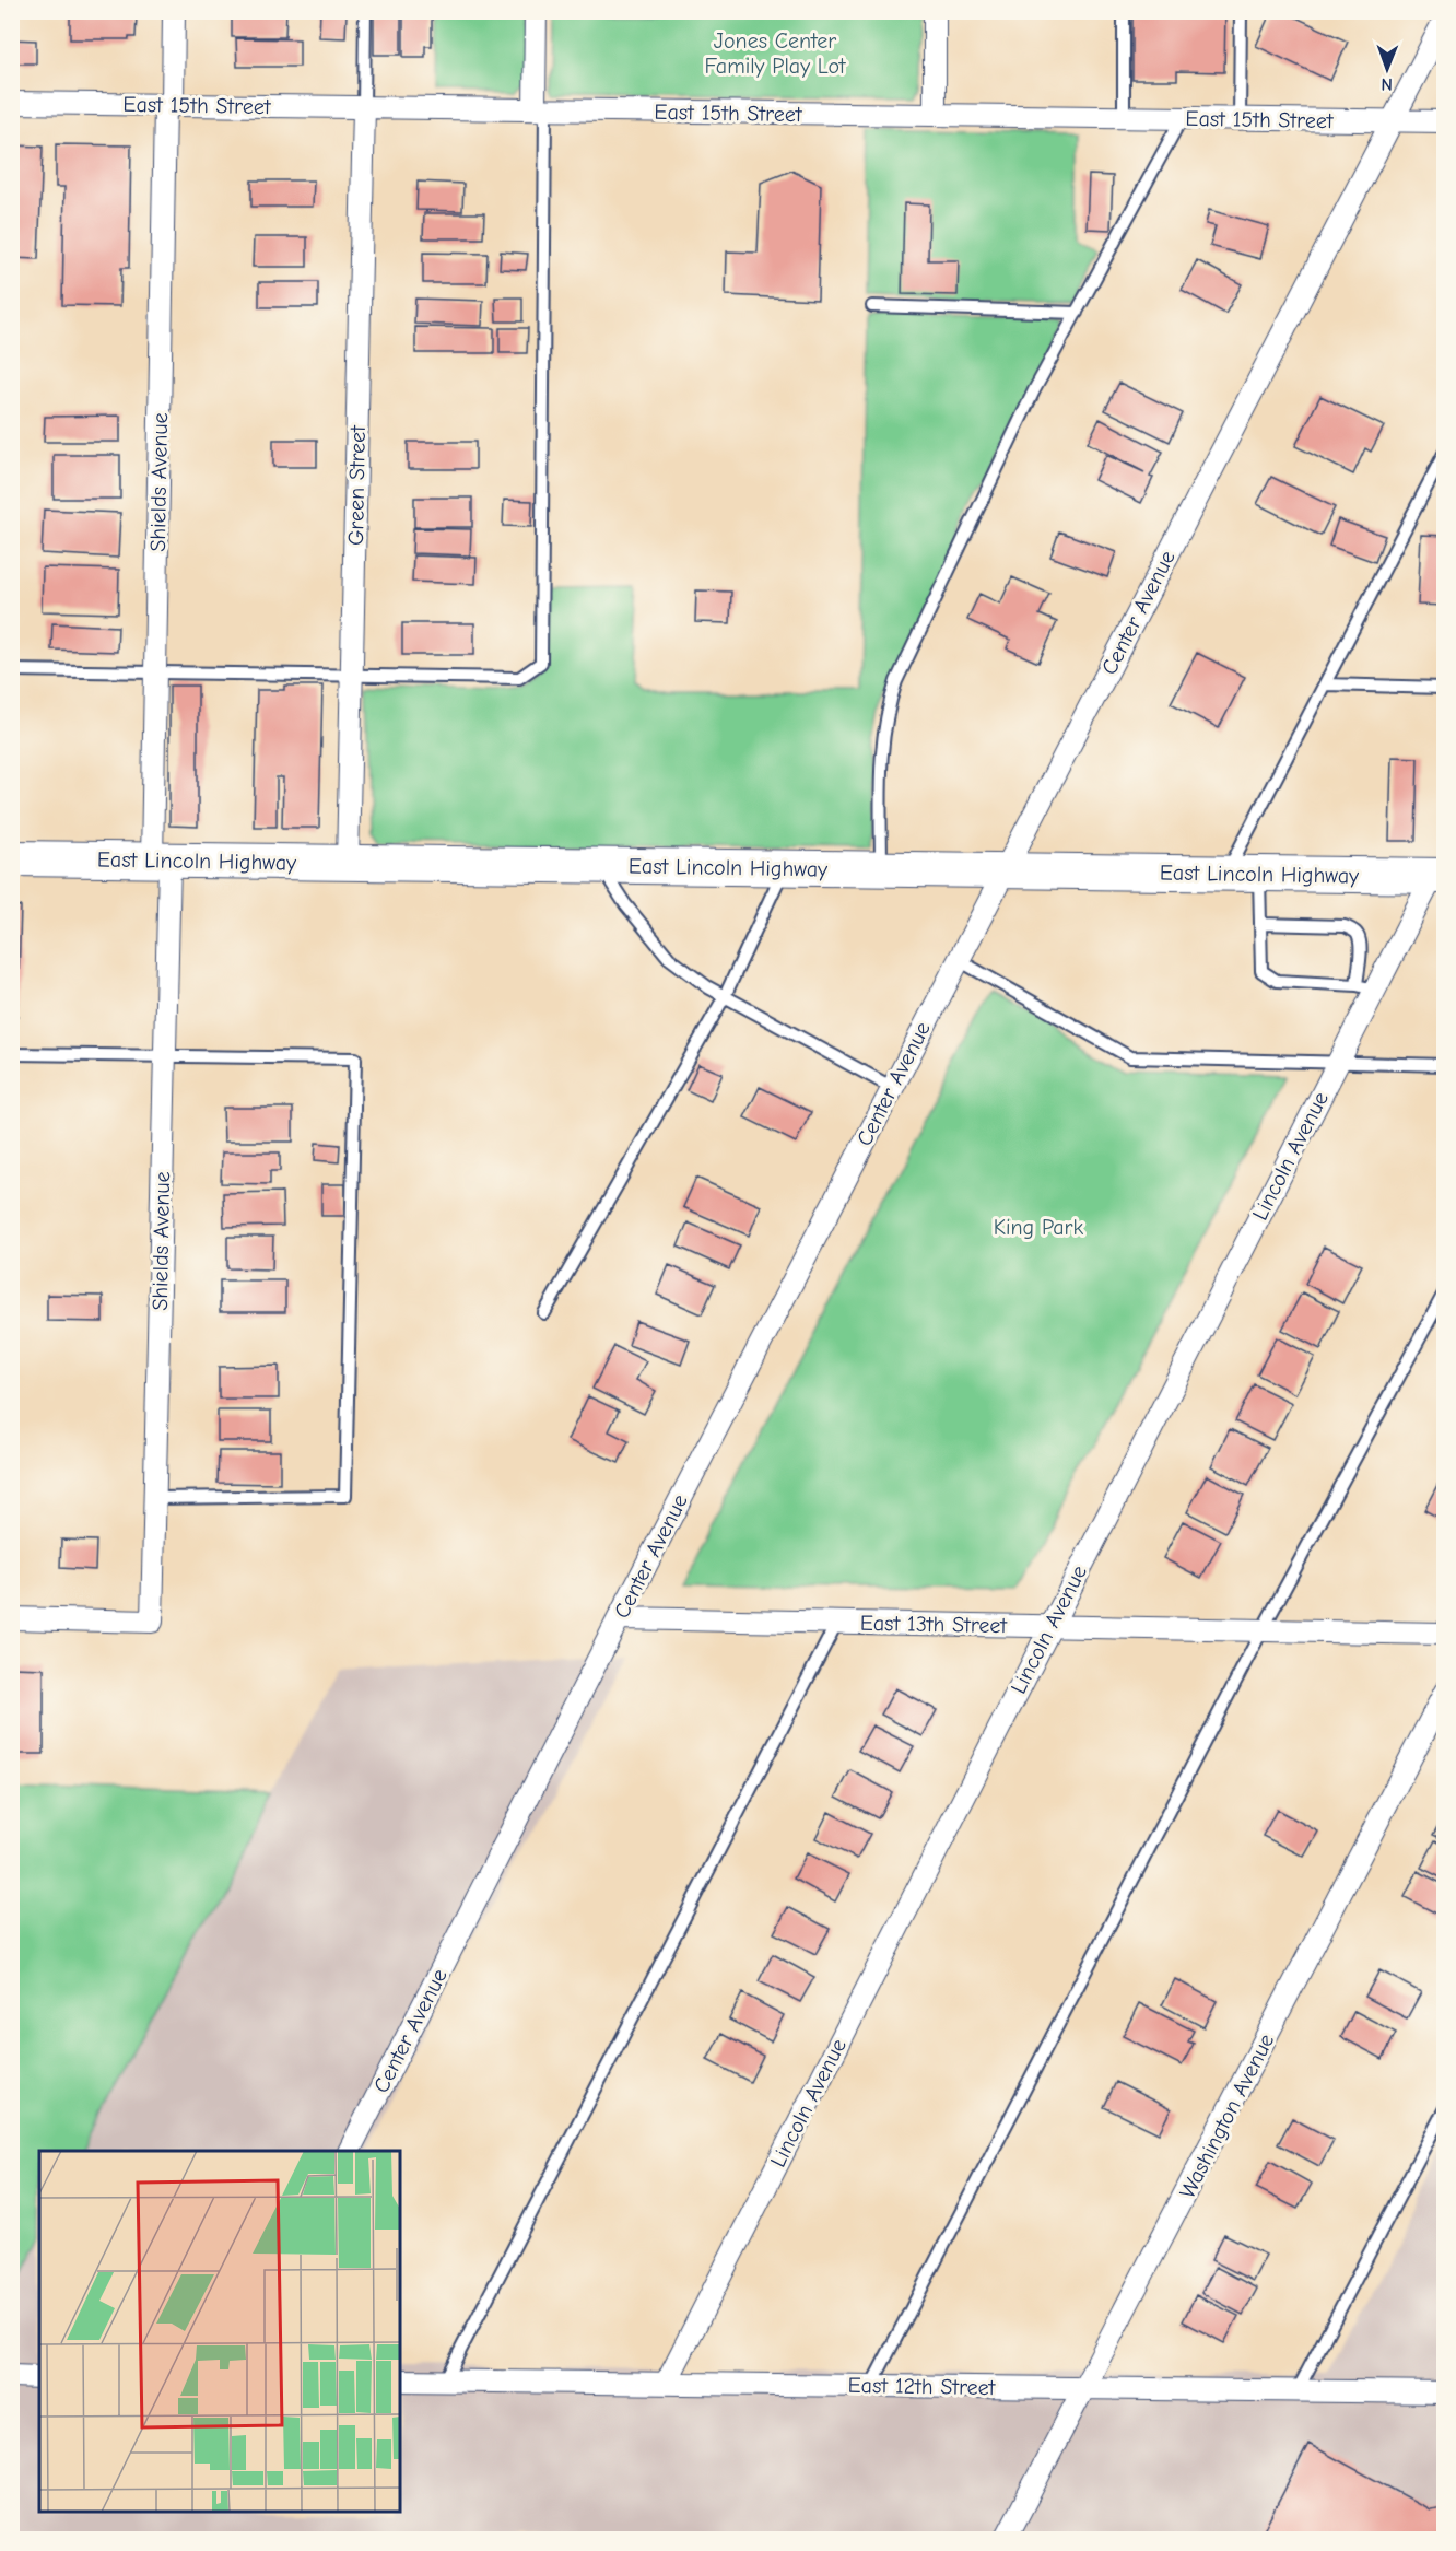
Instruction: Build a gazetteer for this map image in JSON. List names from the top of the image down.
{
  "streets": {
    "main road": ["East Lincoln Highway"],
    "street": [
      "East 15th Street",
      "Shields Avenue",
      "Green Street",
      "Center Avenue",
      "Lincoln Avenue",
      "East 13th Street",
      "Washington Avenue",
      "East 12th Street"
    ]
  },
  "crossings": [
    ["East 15th Street", "Shields Avenue"],
    ["East 15th Street", "Green Street"],
    ["East 15th Street", "Center Avenue"],
    ["Shields Avenue", "East Lincoln Highway"],
    ["Green Street", "East Lincoln Highway"],
    ["Center Avenue", "East Lincoln Highway"],
    ["Center Avenue", "East 13th Street"],
    ["East Lincoln Highway", "Lincoln Avenue"],
    ["Lincoln Avenue", "East 13th Street"],
    ["Lincoln Avenue", "East 12th Street"],
    ["Washington Avenue", "East 12th Street"]
  ],
  "parks": ["Jones Center Family Play Lot", "King Park"],
  "north": "bottom"
}
